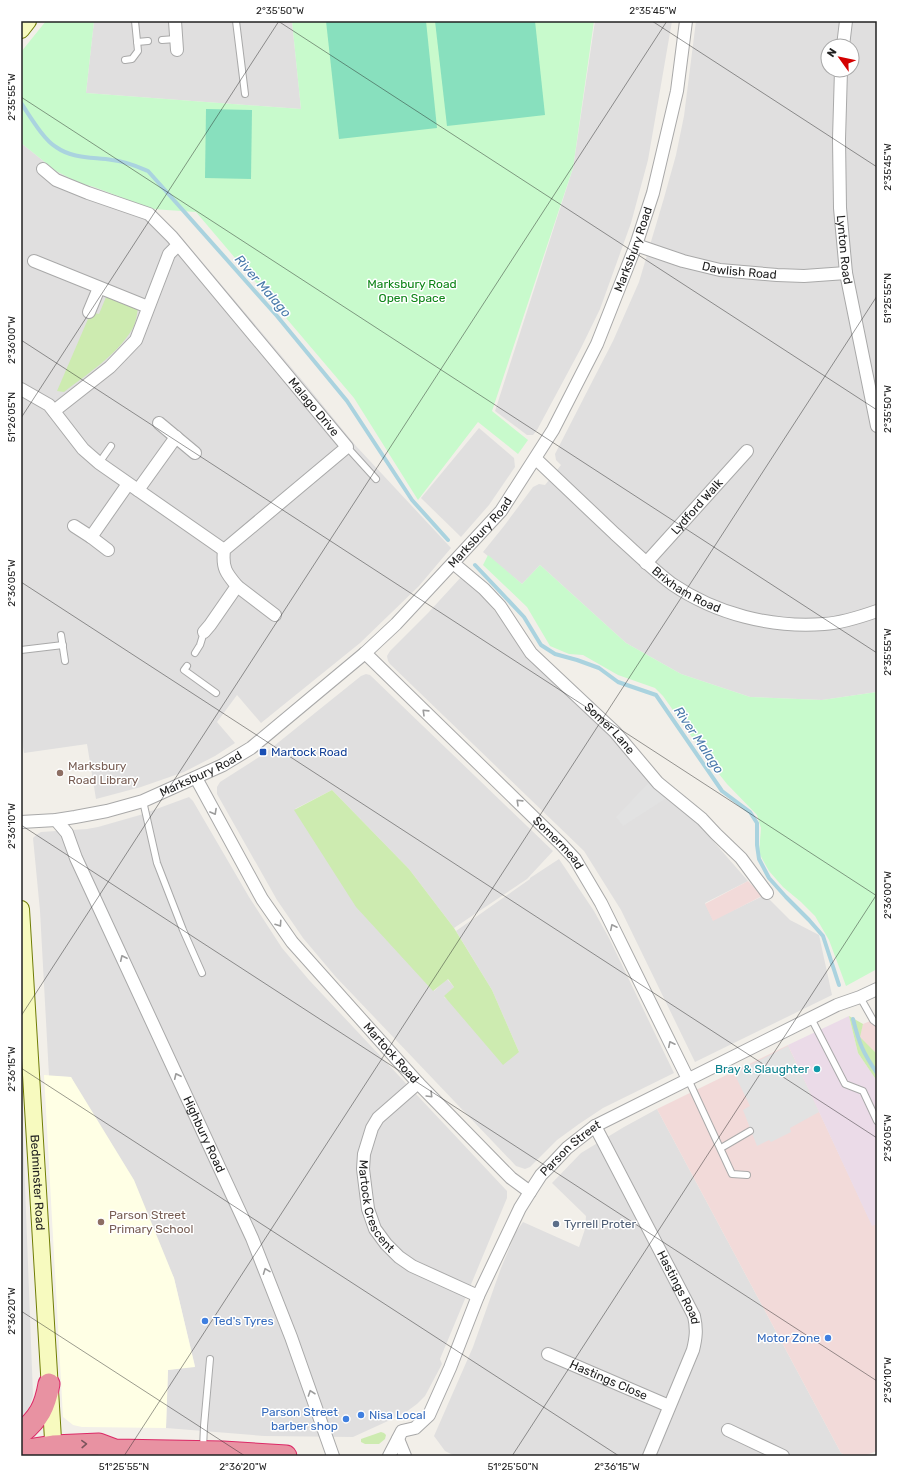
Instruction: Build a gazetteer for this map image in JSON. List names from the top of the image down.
{
  "streets": {
    "main road": ["Bedminster Road"],
    "street": [
      "Lynton Road",
      "Marksbury Road",
      "Dawlish Road",
      "Malago Drive",
      "Lydford Walk",
      "Brixham Road",
      "Somer Lane",
      "Somermead",
      "Martock Road",
      "Highbury Road",
      "Parson Street",
      "Martock Crescent",
      "Hastings Road",
      "Hastings Close"
    ]
  },
  "crossings": [
    ["Lynton Road", "Dawlish Road"],
    ["Marksbury Road", "Dawlish Road"],
    ["Marksbury Road", "Brixham Road"],
    ["Marksbury Road", "Somer Lane"],
    ["Marksbury Road", "Somermead"],
    ["Marksbury Road", "Martock Road"],
    ["Marksbury Road", "Highbury Road"],
    ["Lydford Walk", "Brixham Road"],
    ["Somermead", "Parson Street"],
    ["Martock Road", "Parson Street"],
    ["Martock Road", "Martock Crescent"],
    ["Parson Street", "Martock Crescent"],
    ["Parson Street", "Hastings Road"],
    ["Hastings Road", "Hastings Close"]
  ],
  "one_way": ["Somermead", "Martock Road", "Highbury Road"],
  "water": ["River Malago"],
  "parks": ["Marksbury Road Open Space"],
  "places": {
    "transit": ["Martock Road"],
    "other": [
      "Marksbury Road Library",
      "Bray & Slaughter",
      "Parson Street Primary School",
      "Tyrrell Proter",
      "Ted's Tyres",
      "Motor Zone",
      "Nisa Local",
      "Parson Street barber shop"
    ]
  },
  "north": "top left",
  "coordinates": [
    "2°35'50\"W",
    "2°35'45\"W",
    "2°35'55\"W",
    "51°25'55\"N",
    "2°36'00\"W",
    "51°26'05\"N",
    "2°36'05\"W",
    "2°36'10\"W",
    "2°36'15\"W",
    "2°36'20\"W",
    "51°25'50\"N"
  ]
}
